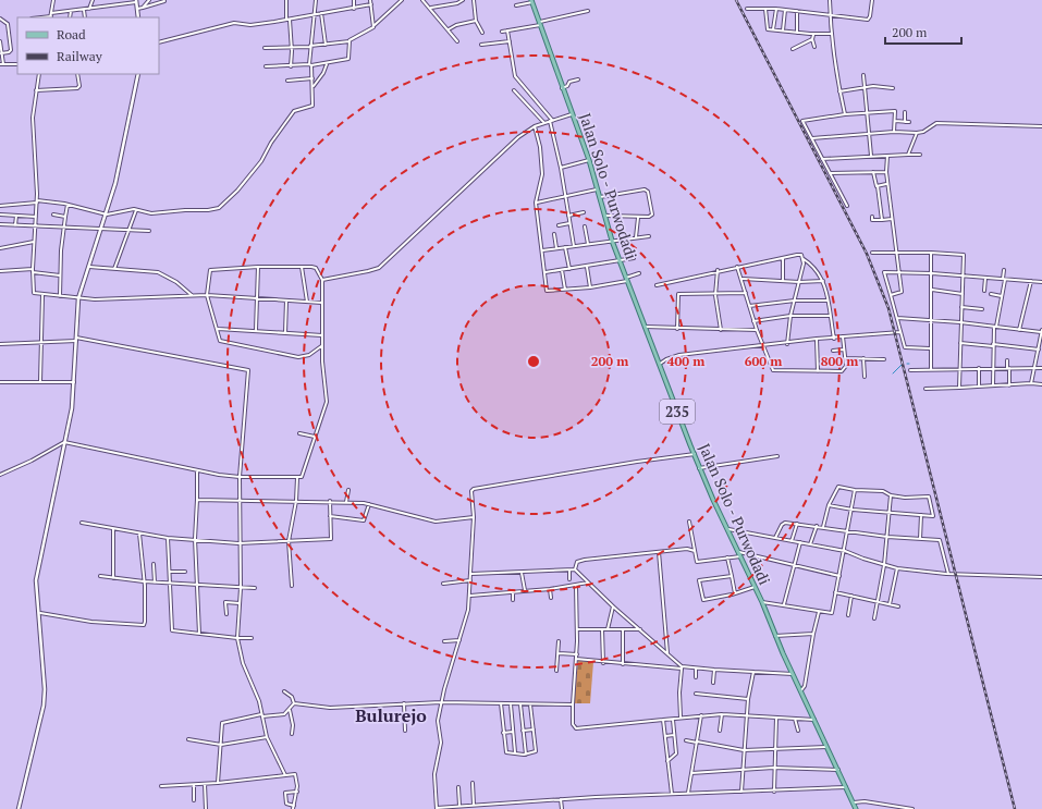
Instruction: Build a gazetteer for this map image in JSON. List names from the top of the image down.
{
  "streets": {
    "main road": ["Jalan Solo - Purwodadi", "235"]
  },
  "districts": ["Bulurejo"],
  "legend": ["Road", "Railway"],
  "scale_bar": "200 m",
  "rings": [
    "200 m",
    "400 m",
    "600 m",
    "800 m"
  ]
}
